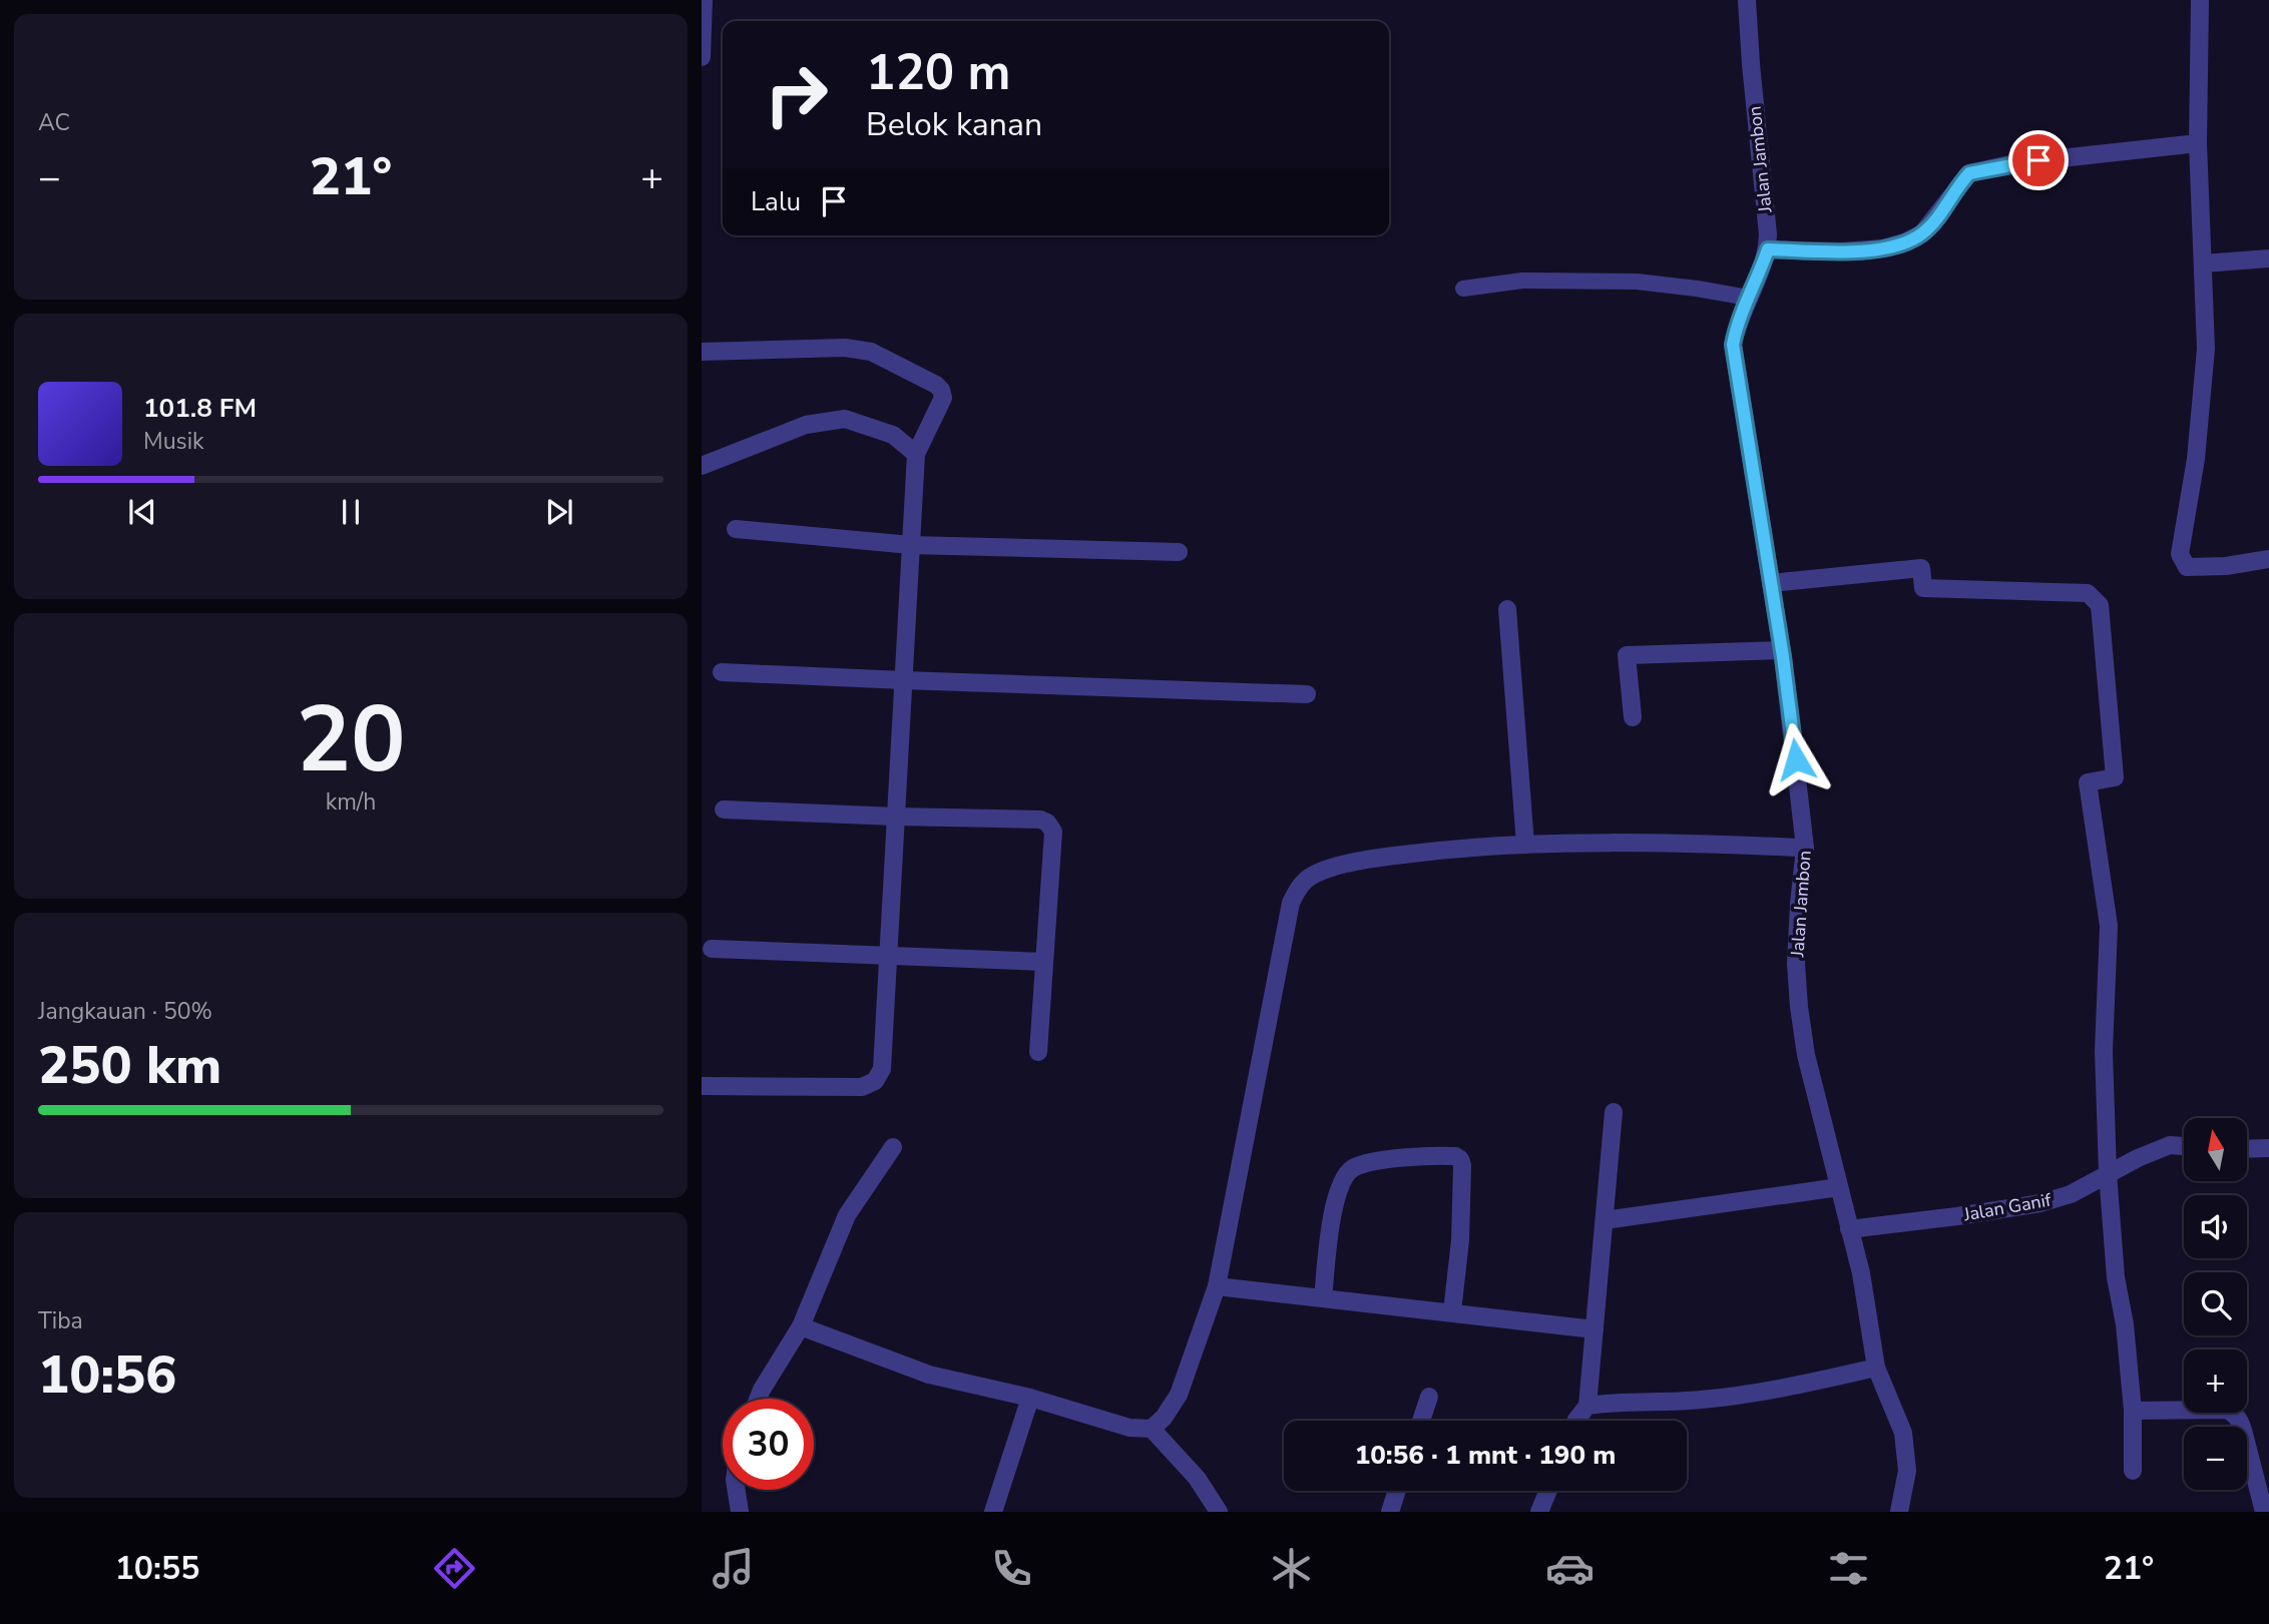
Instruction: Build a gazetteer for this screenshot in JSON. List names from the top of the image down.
{
  "streets": {
    "street": ["Jalan Jambon", "Jalan Ganif"]
  },
  "crossings": [
    ["Jalan Jambon", "Jalan Ganif"]
  ],
  "north": "top",
  "page": {
    "tile": [
      "AC",
      ["20", "km/h"],
      ["Jangkauan · 50%", "250 km"],
      ["Tiba", "10:56"]
    ],
    "turn": ["120 m", "Belok kanan"],
    "heat": ["−", "21°", "+"],
    "then": "Lalu",
    "song": ["101.8 FM", "Musik"],
    "map_buttons": ["+", "−"],
    "limit": "30",
    "trip": "10:56 · 1 mnt · 190 m",
    "tabs": ["10:55", "21°"]
  }
}
